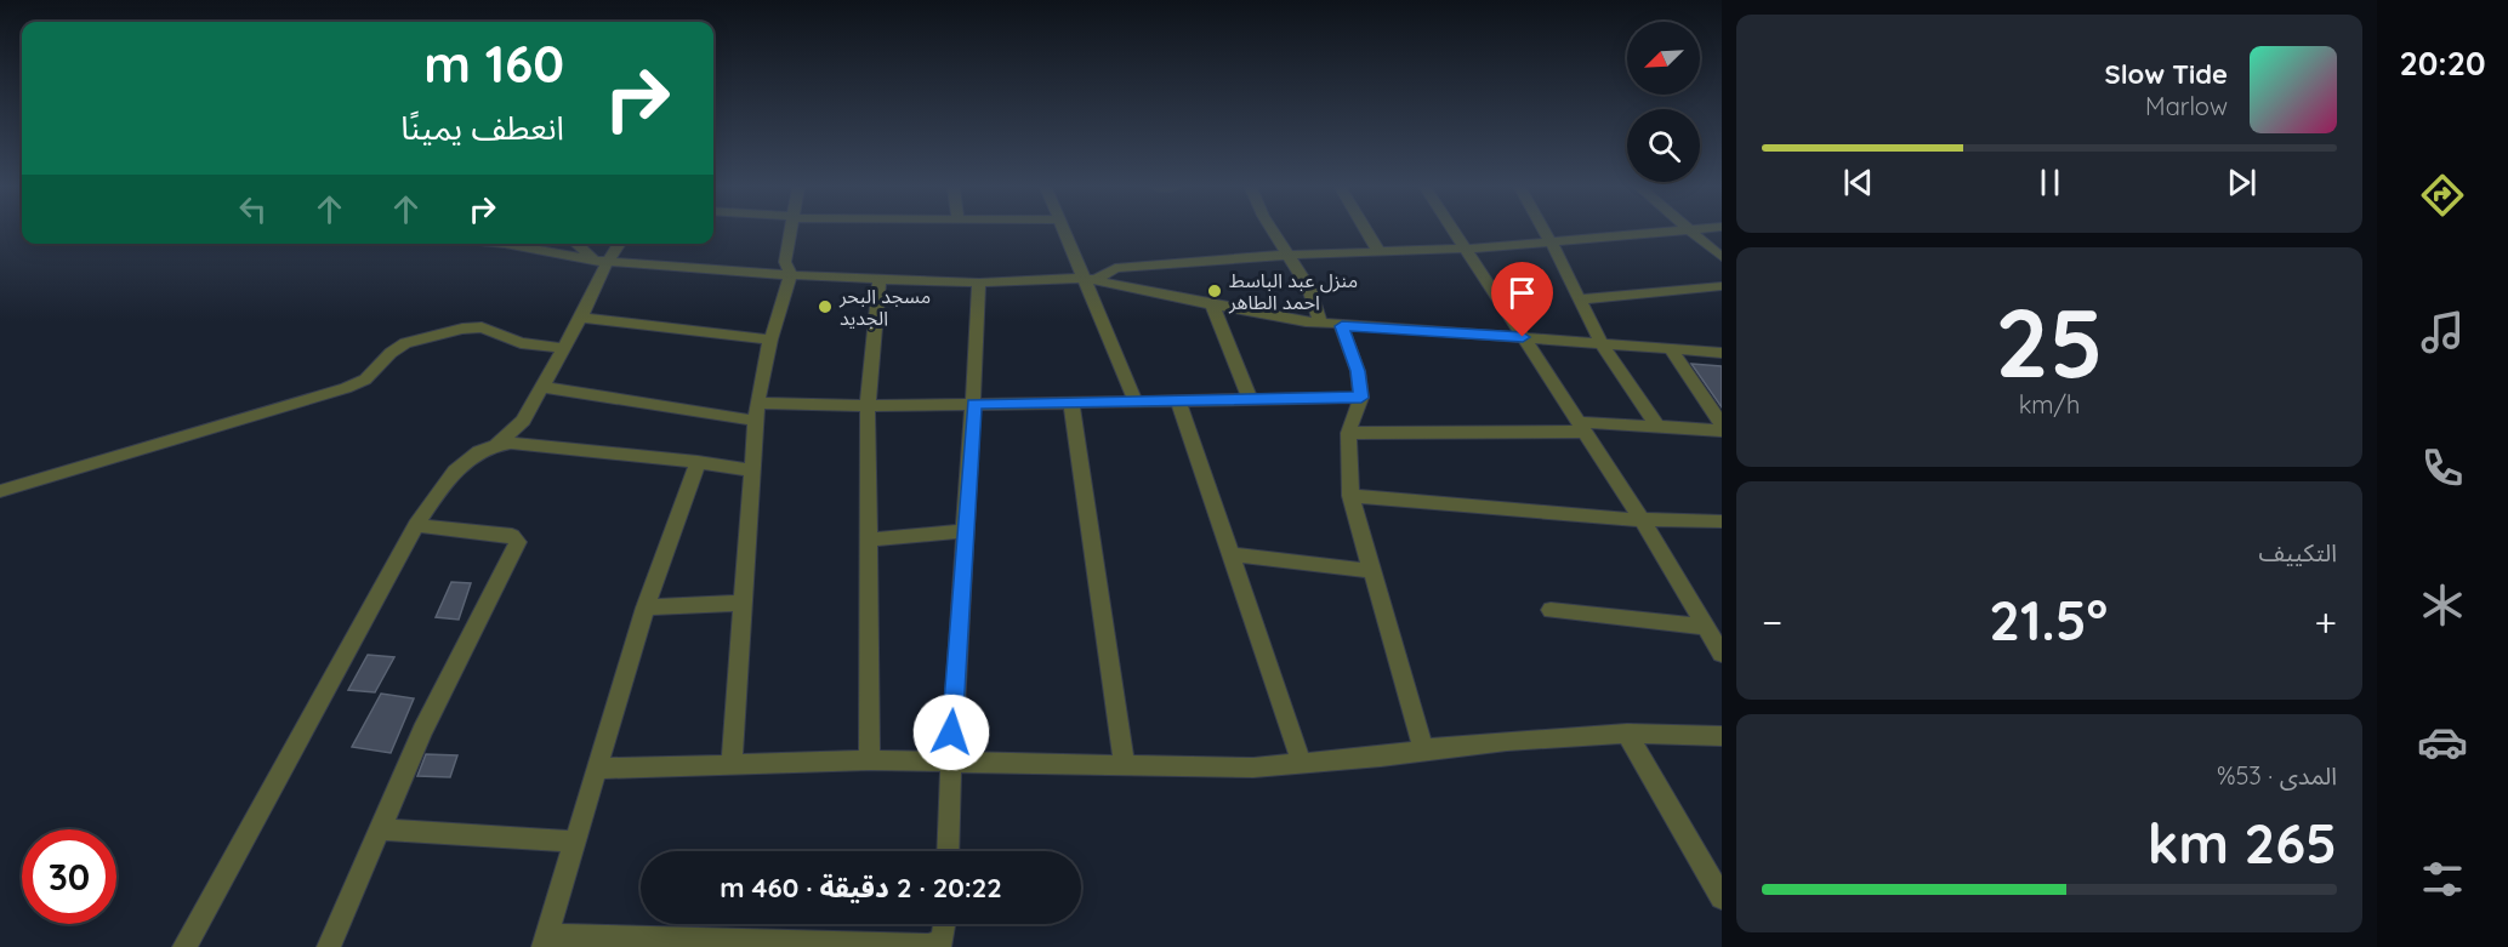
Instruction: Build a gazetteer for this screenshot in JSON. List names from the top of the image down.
{
  "places": ["منزل عبد الباسط احمد الطاهر", "مسجد البحر الجديد"],
  "north": "bottom left",
  "page": {
    "tabs": "20:20",
    "turn": ["160 m", "انعطف يمينًا"],
    "song": ["Slow Tide", "Marlow"],
    "tile": [
      ["25", "km/h"],
      "التكييف",
      ["المدى · 53%", "265 km"]
    ],
    "heat": ["−", "21.5°", "+"],
    "limit": "30",
    "trip": "20:22 · 2 دقيقة · 460 m"
  }
}
